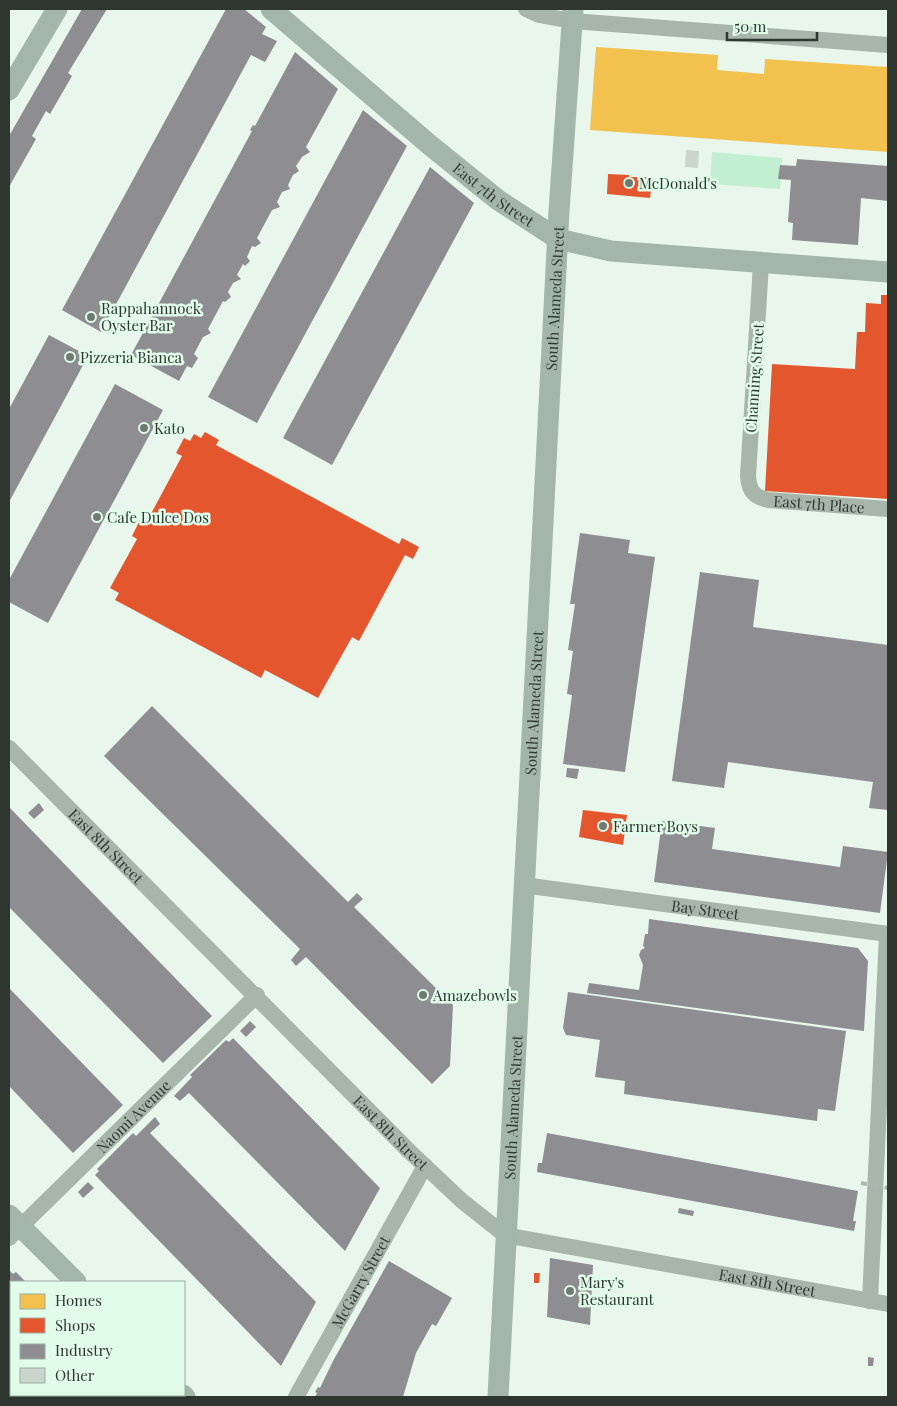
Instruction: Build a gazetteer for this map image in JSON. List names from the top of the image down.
{
  "streets": {
    "main road": ["East 7th Street", "South Alameda Street"],
    "street": [
      "Channing Street",
      "East 7th Place",
      "East 8th Street",
      "Bay Street",
      "Naomi Avenue",
      "McGarry Street"
    ]
  },
  "crossings": [
    ["East 7th Street", "South Alameda Street"],
    ["East 7th Street", "Channing Street"],
    ["South Alameda Street", "East 8th Street"],
    ["South Alameda Street", "Bay Street"],
    ["Channing Street", "East 7th Place"],
    ["East 8th Street", "Naomi Avenue"],
    ["East 8th Street", "McGarry Street"]
  ],
  "places": [
    "McDonald's",
    "Rappahannock Oyster Bar",
    "Pizzeria Bianca",
    "Kato",
    "Cafe Dulce Dos",
    "Farmer Boys",
    "Amazebowls",
    "Mary's Restaurant"
  ],
  "legend": [
    "Homes",
    "Shops",
    "Industry",
    "Other"
  ],
  "scale_bar": "50 m"
}
